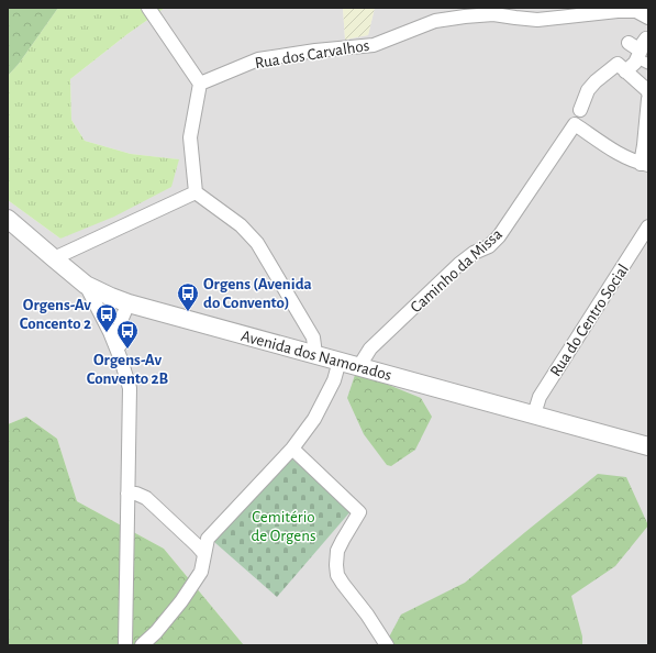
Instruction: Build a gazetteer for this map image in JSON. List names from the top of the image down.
{
  "streets": {
    "street": [
      "Rua dos Carvalhos",
      "Caminho da Missa",
      "Rua do Centro Social",
      "Avenida dos Namorados"
    ]
  },
  "crossings": [
    ["Caminho da Missa", "Avenida dos Namorados"],
    ["Rua do Centro Social", "Avenida dos Namorados"]
  ],
  "parks": ["Cemitério de Orgens"],
  "places": {
    "bus stop": ["Orgens (Avenida do Convento)", "Orgens-Av Concento 2", "Orgens-Av Convento 2B"]
  }
}
